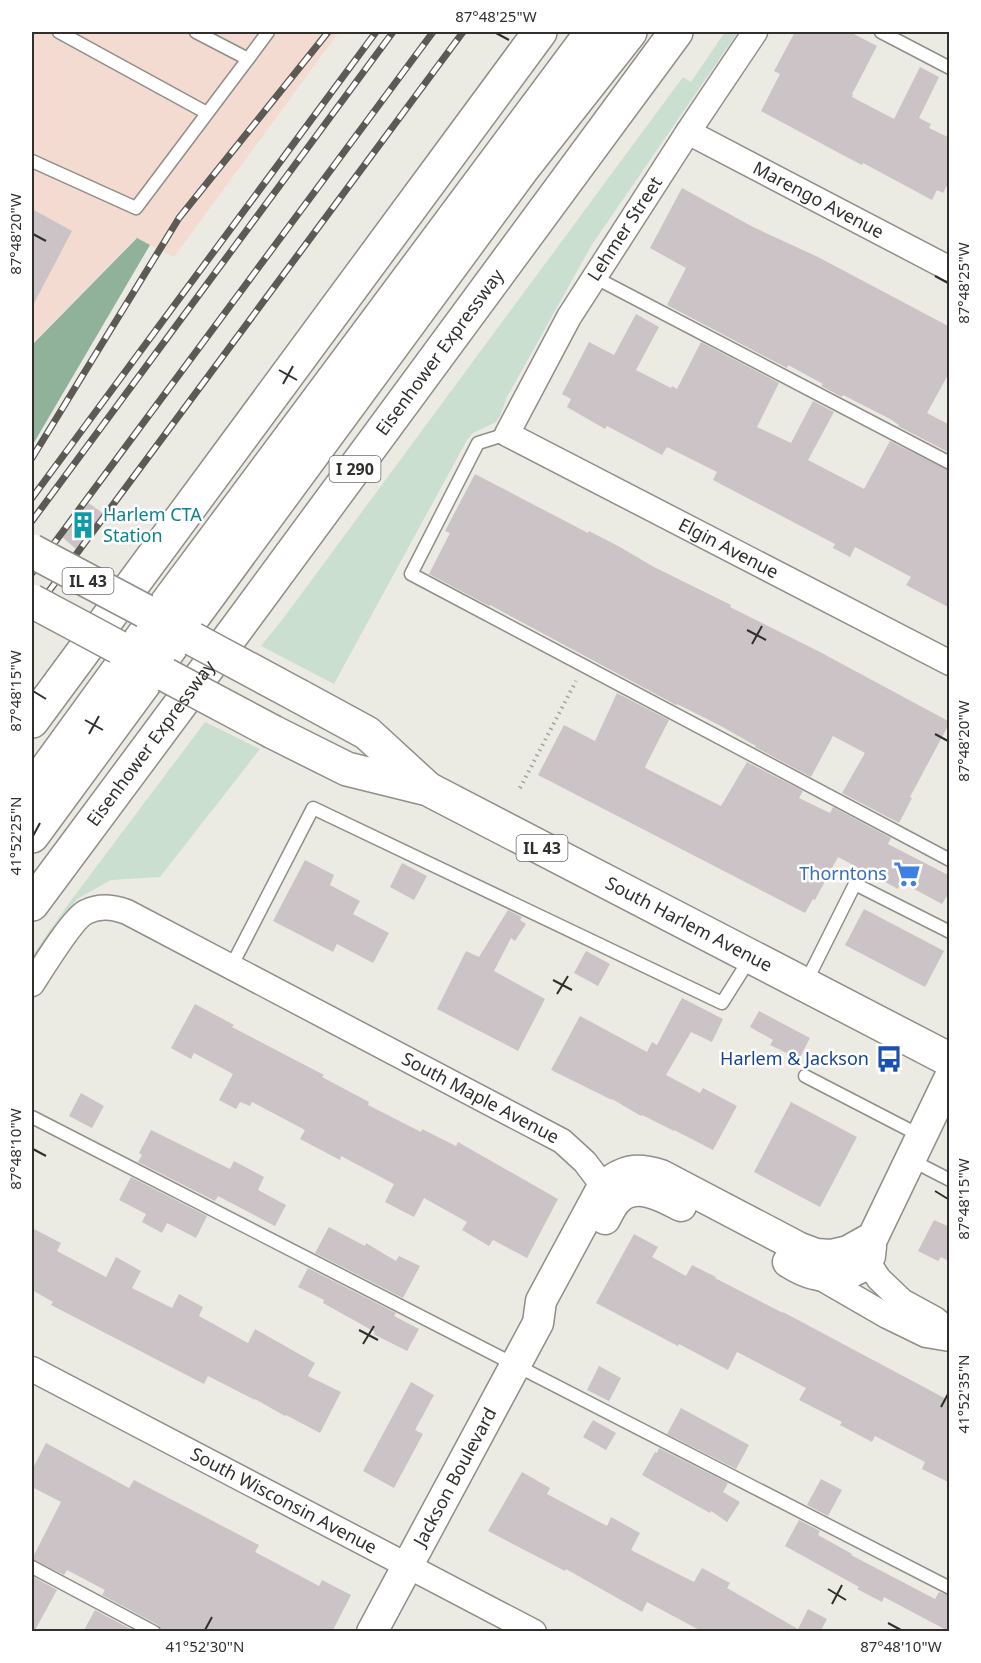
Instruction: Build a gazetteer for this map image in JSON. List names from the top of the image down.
{
  "streets": {
    "main road": [
      "Eisenhower Expressway",
      "I 290",
      "IL 43",
      "South Harlem Avenue"
    ],
    "street": [
      "Marengo Avenue",
      "Lehmer Street",
      "Elgin Avenue",
      "South Maple Avenue",
      "Jackson Boulevard",
      "South Wisconsin Avenue"
    ]
  },
  "crossings": [
    ["Marengo Avenue", "Lehmer Street"],
    ["Lehmer Street", "Elgin Avenue"],
    ["South Maple Avenue", "Jackson Boulevard"],
    ["Jackson Boulevard", "South Wisconsin Avenue"]
  ],
  "places": {
    "building": ["Harlem CTA Station"],
    "supermarket": ["Thorntons"],
    "bus stop": ["Harlem & Jackson"]
  },
  "coordinates": [
    "87°48'25\"W",
    "87°48'20\"W",
    "87°48'15\"W",
    "41°52'25\"N",
    "87°48'10\"W",
    "41°52'35\"N",
    "41°52'30\"N"
  ]
}
